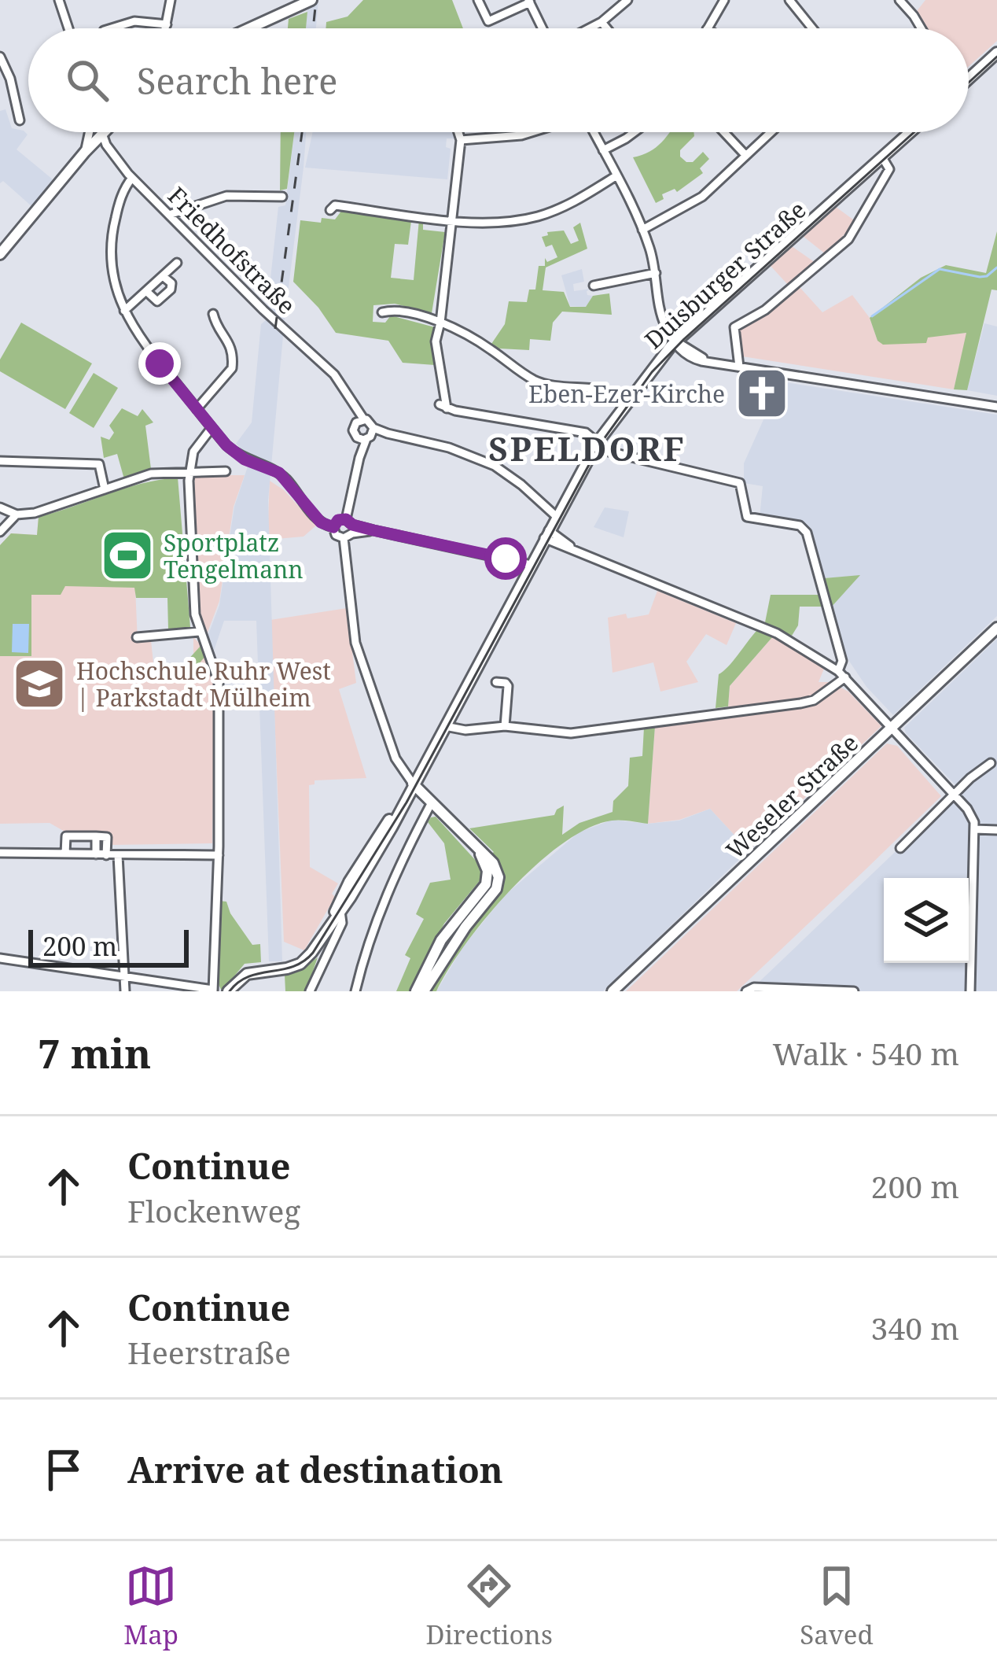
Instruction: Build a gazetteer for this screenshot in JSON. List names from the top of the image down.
{
  "streets": {
    "main road": ["Duisburger Straße", "Weseler Straße"],
    "street": ["Friedhofstraße"]
  },
  "crossings": [
    ["Friedhofstraße", "Duisburger Straße"]
  ],
  "districts": ["SPELDORF"],
  "places": {
    "church": ["Eben-Ezer-Kirche"],
    "sports": ["Sportplatz Tengelmann"],
    "school or university": ["Hochschule Ruhr West | Parkstadt Mülheim"]
  },
  "scale_bar": "200 m",
  "page": {
    "search": "Search here",
    "scale": "200 m",
    "heading": ["7 min", "Walk · 540 m"],
    "list": [
      ["Continue", "Flockenweg", "200 m"],
      ["Continue", "Heerstraße", "340 m"],
      "Arrive at destination"
    ],
    "nav": ["Map", "Directions", "Saved"]
  }
}
